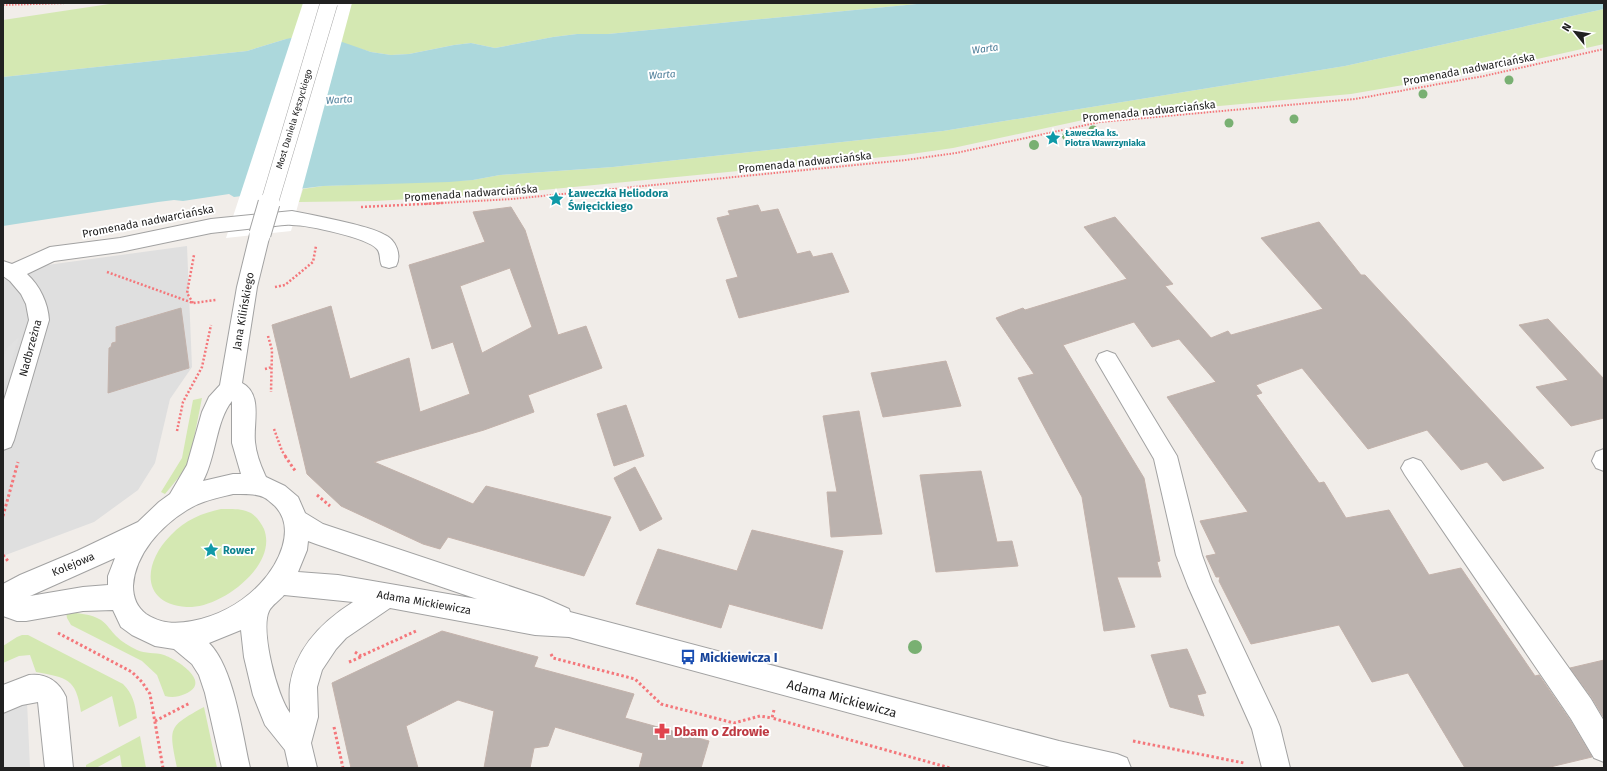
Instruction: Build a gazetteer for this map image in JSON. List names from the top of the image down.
{
  "streets": {
    "street": [
      "Most Daniela Kęszyckiego",
      "Jana Kilińskiego",
      "Nadbrzeżna",
      "Kolejowa",
      "Adama Mickiewicza"
    ],
    "path": ["Promenada nadwarciańska"]
  },
  "crossings": [
    ["Most Daniela Kęszyckiego", "Jana Kilińskiego"]
  ],
  "water": ["Warta"],
  "places": {
    "place": ["Ławeczka ks. Piotra Wawrzyniaka", "Ławeczka Heliodora Święcickiego", "Rower"],
    "bus stop": ["Mickiewicza I"],
    "pharmacy": ["Dbam o Zdrowie"]
  },
  "north": "top left"
}
